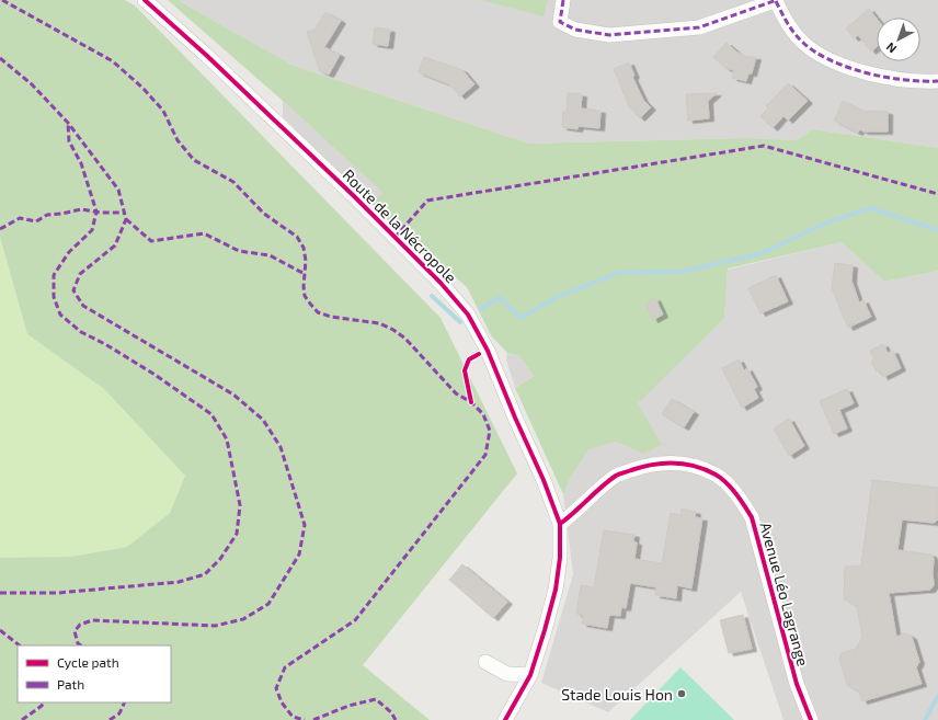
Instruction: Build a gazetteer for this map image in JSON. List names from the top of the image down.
{
  "streets": {
    "street": ["Route de la Nécropole", "Avenue Léo Lagrange"]
  },
  "crossings": [
    ["Route de la Nécropole", "Avenue Léo Lagrange"]
  ],
  "places": ["Stade Louis Hon"],
  "legend": ["Cycle path", "Path"],
  "north": "bottom left"
}
